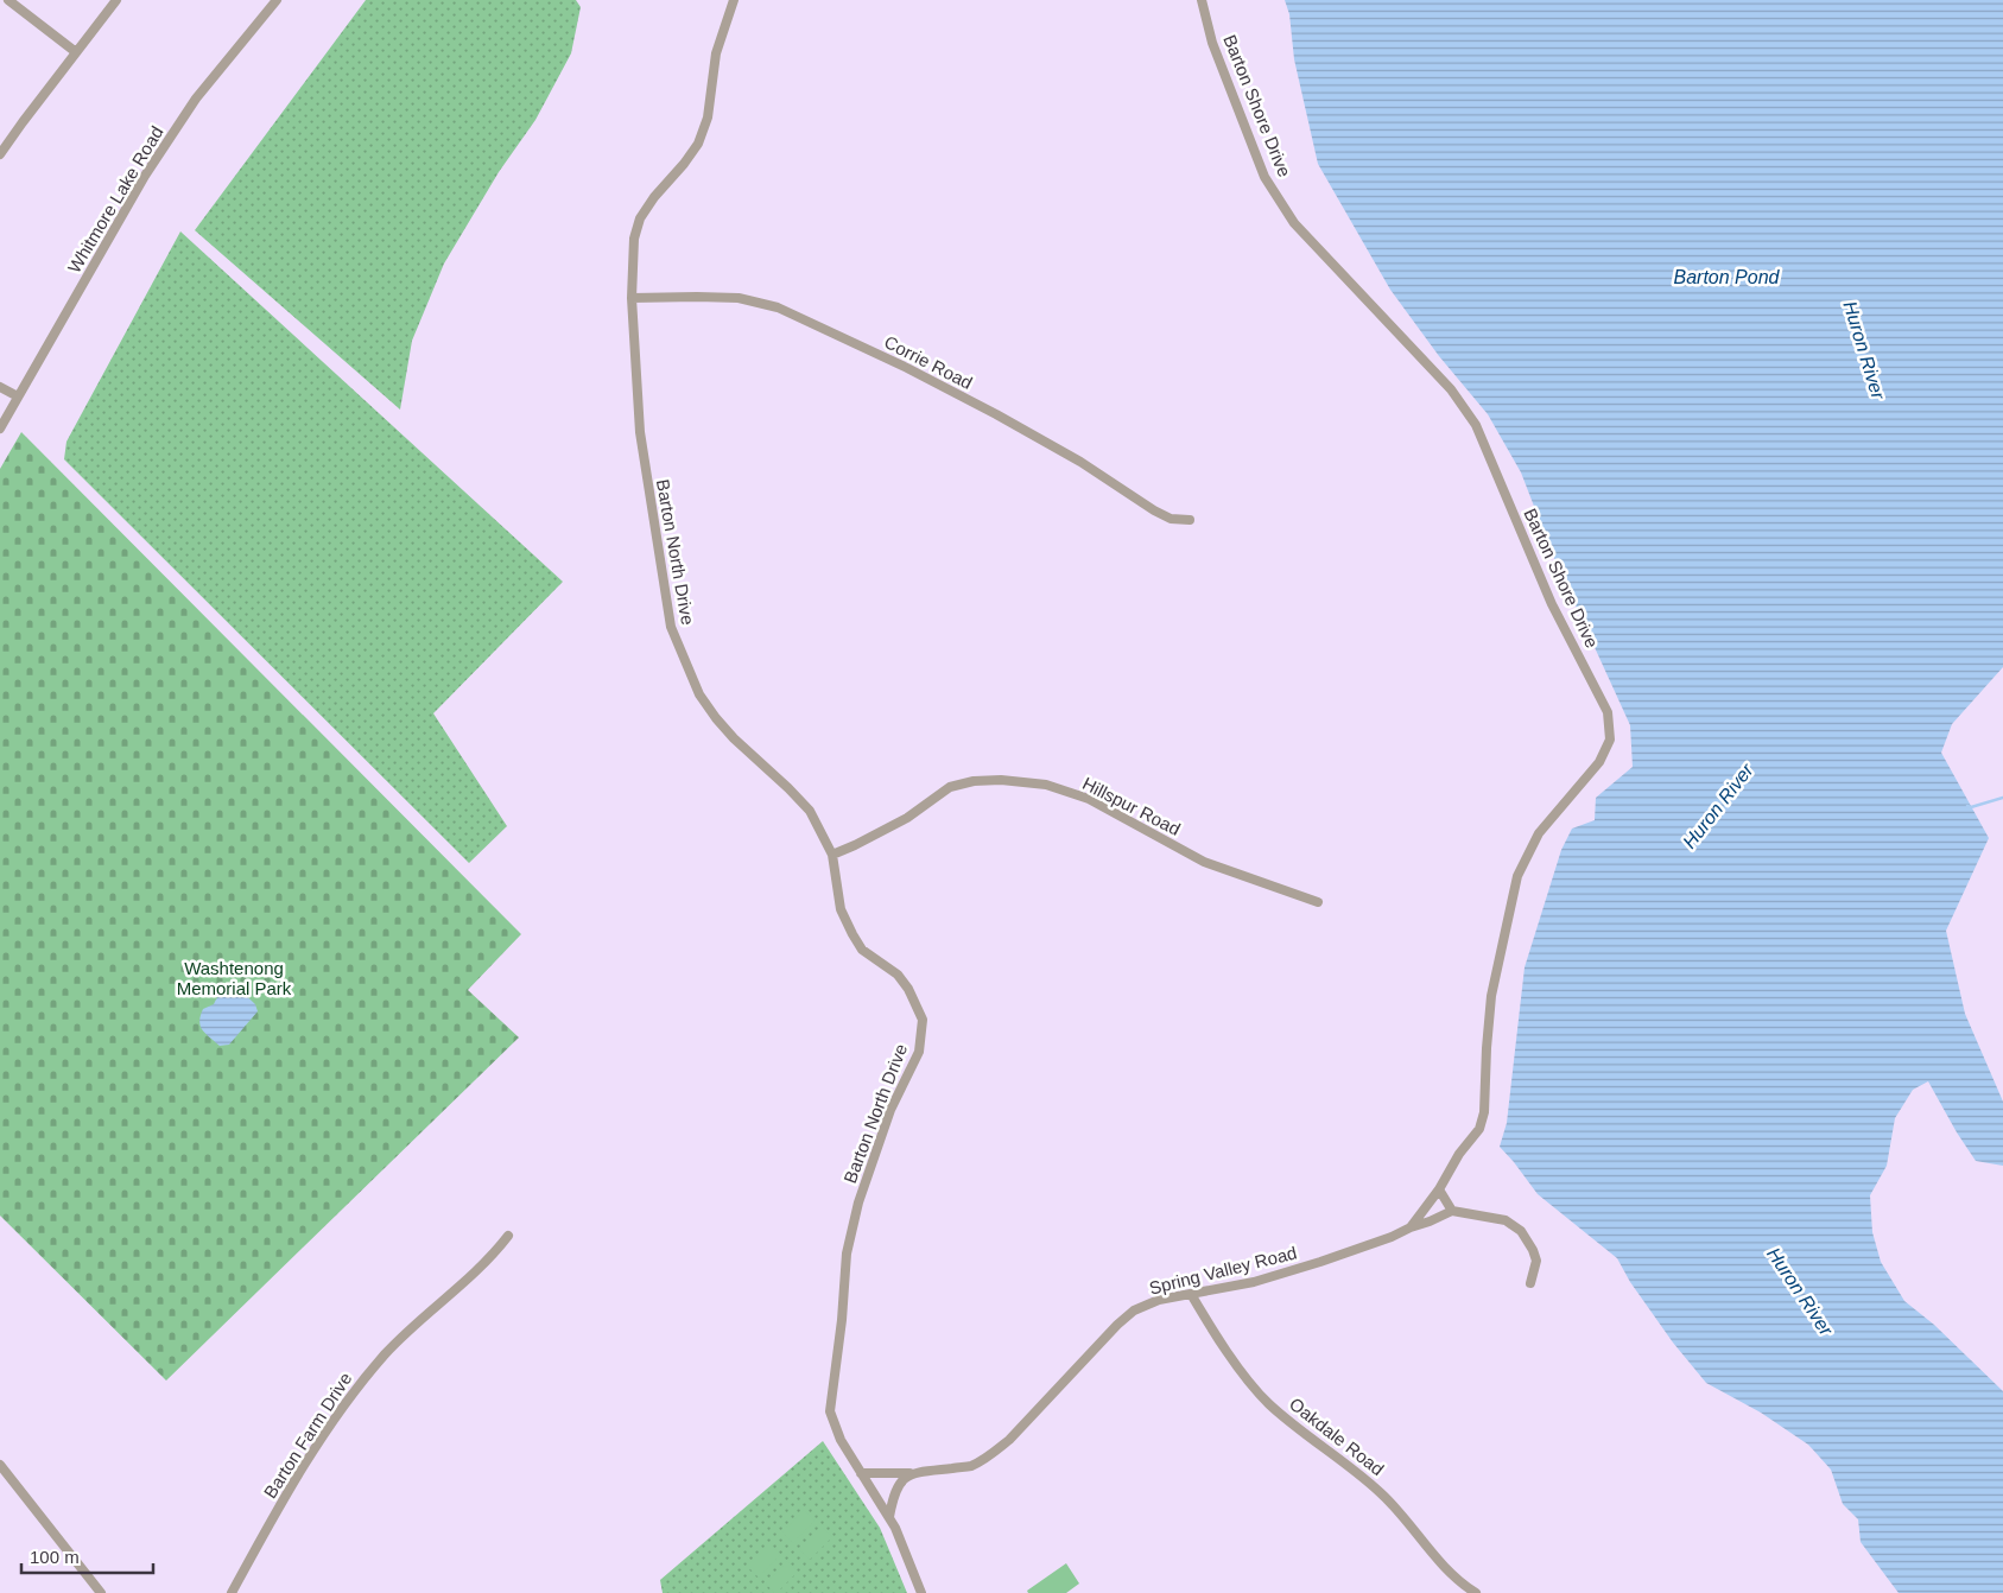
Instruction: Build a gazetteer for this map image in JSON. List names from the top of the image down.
{
  "streets": {
    "street": [
      "Barton Shore Drive",
      "Whitmore Lake Road",
      "Corrie Road",
      "Barton North Drive",
      "Hillspur Road",
      "Spring Valley Road",
      "Barton Farm Drive",
      "Oakdale Road"
    ]
  },
  "crossings": [
    ["Barton Shore Drive", "Spring Valley Road"],
    ["Corrie Road", "Barton North Drive"],
    ["Barton North Drive", "Hillspur Road"],
    ["Barton North Drive", "Spring Valley Road"],
    ["Spring Valley Road", "Oakdale Road"]
  ],
  "water": ["Barton Pond", "Huron River"],
  "parks": ["Washtenong Memorial Park"],
  "scale_bar": "100 m"
}
